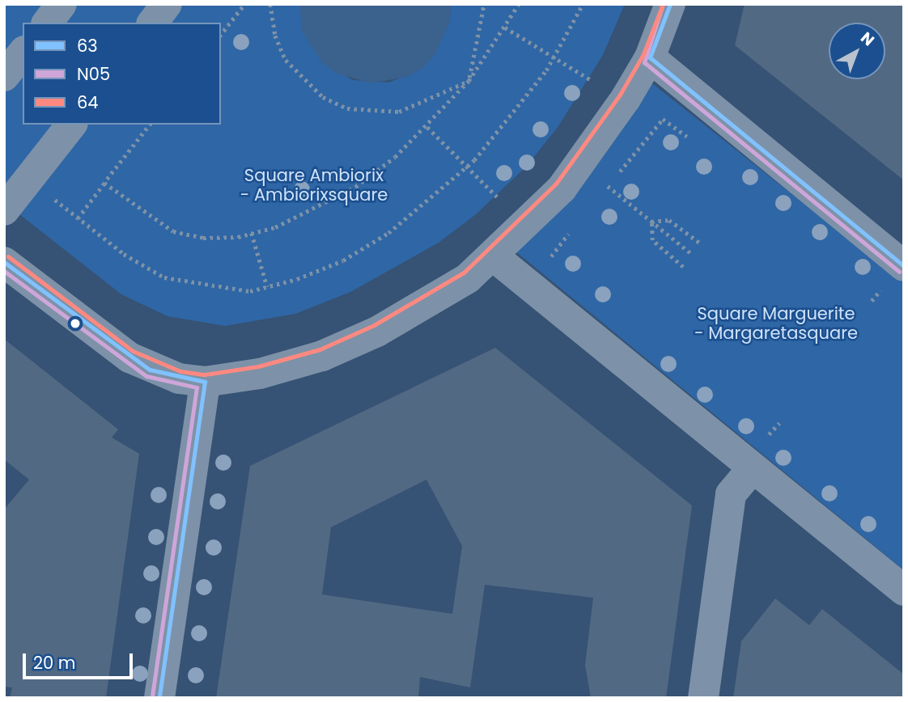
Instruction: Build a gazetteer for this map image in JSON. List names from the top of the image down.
{
  "parks": ["Square Ambiorix - Ambiorixsquare", "Square Marguerite - Margaretasquare"],
  "lines": ["transit line 63", "transit line N05", "transit line 64"],
  "legend": ["63", "N05", "64"],
  "scale_bar": "20 m",
  "north": "top right"
}
